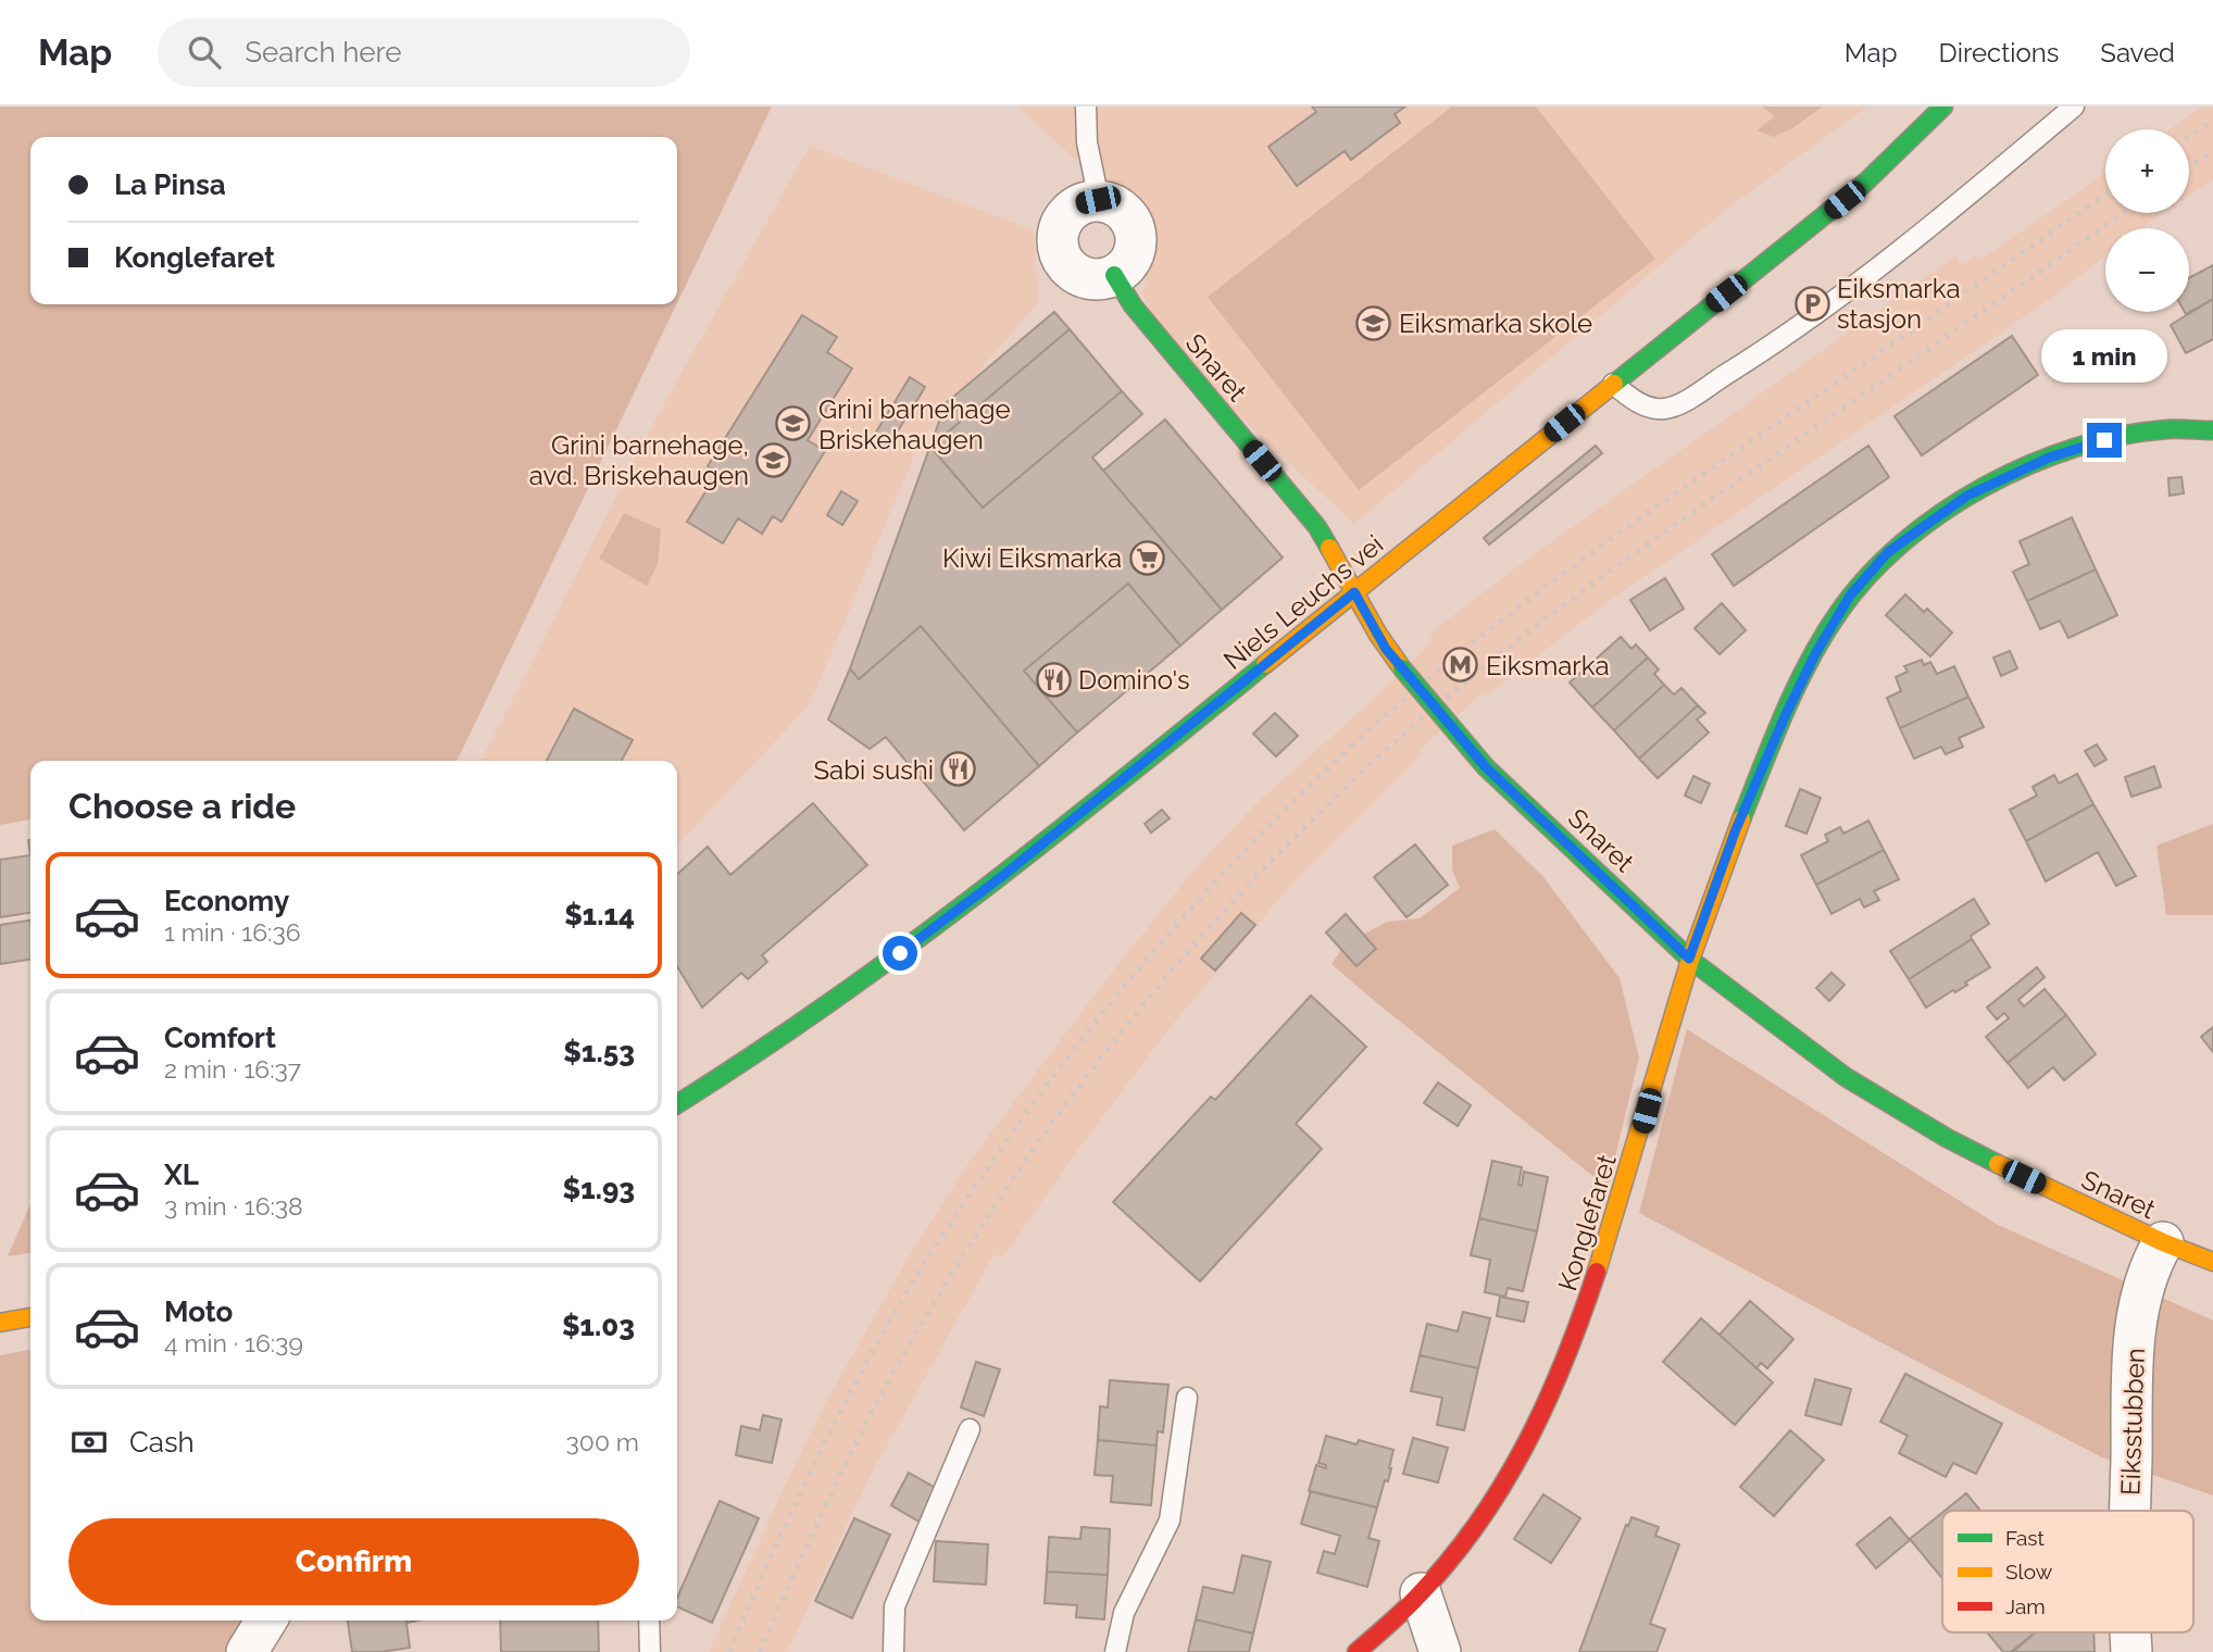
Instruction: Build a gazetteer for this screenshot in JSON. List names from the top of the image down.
{
  "streets": {
    "street": [
      "Snaret",
      "Niels Leuchs vei",
      "Konglefaret",
      "Eiksstubben"
    ]
  },
  "crossings": [
    ["Snaret", "Niels Leuchs vei"],
    ["Snaret", "Konglefaret"],
    ["Snaret", "Eiksstubben"]
  ],
  "places": {
    "parking": ["Eiksmarka stasjon"],
    "school or university": ["Eiksmarka skole", "Grini barnehage Briskehaugen", "Grini barnehage, avd. Briskehaugen"],
    "supermarket": ["Kiwi Eiksmarka"],
    "metro station": ["Eiksmarka"],
    "restaurant": ["Domino's", "Sabi sushi"]
  },
  "legend": ["Fast", "Slow", "Jam"],
  "page": {
    "header": "Map",
    "search": "Search here",
    "nav": ["Map", "Directions", "Saved"],
    "map_buttons": ["+", "−"],
    "banner": ["La Pinsa", "Konglefaret"],
    "bubble": "1 min",
    "heading": "Choose a ride",
    "list": [
      {
        "name": "Economy",
        "note": "1 min · 16:36",
        "value": "$1.14"
      },
      {
        "name": "Comfort",
        "note": "2 min · 16:37",
        "value": "$1.53"
      },
      {
        "name": "XL",
        "note": "3 min · 16:38",
        "value": "$1.93"
      },
      {
        "name": "Moto",
        "note": "4 min · 16:39",
        "value": "$1.03"
      }
    ],
    "pay": ["Cash", "300 m"],
    "buttons": "Confirm"
  }
}
